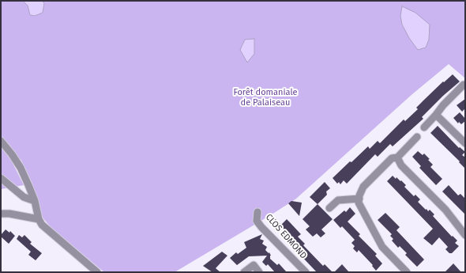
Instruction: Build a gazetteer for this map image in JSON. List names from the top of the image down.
{
  "streets": {
    "street": ["CLOS EDMOND"]
  },
  "parks": ["Forêt domaniale de Palaiseau"]
}
